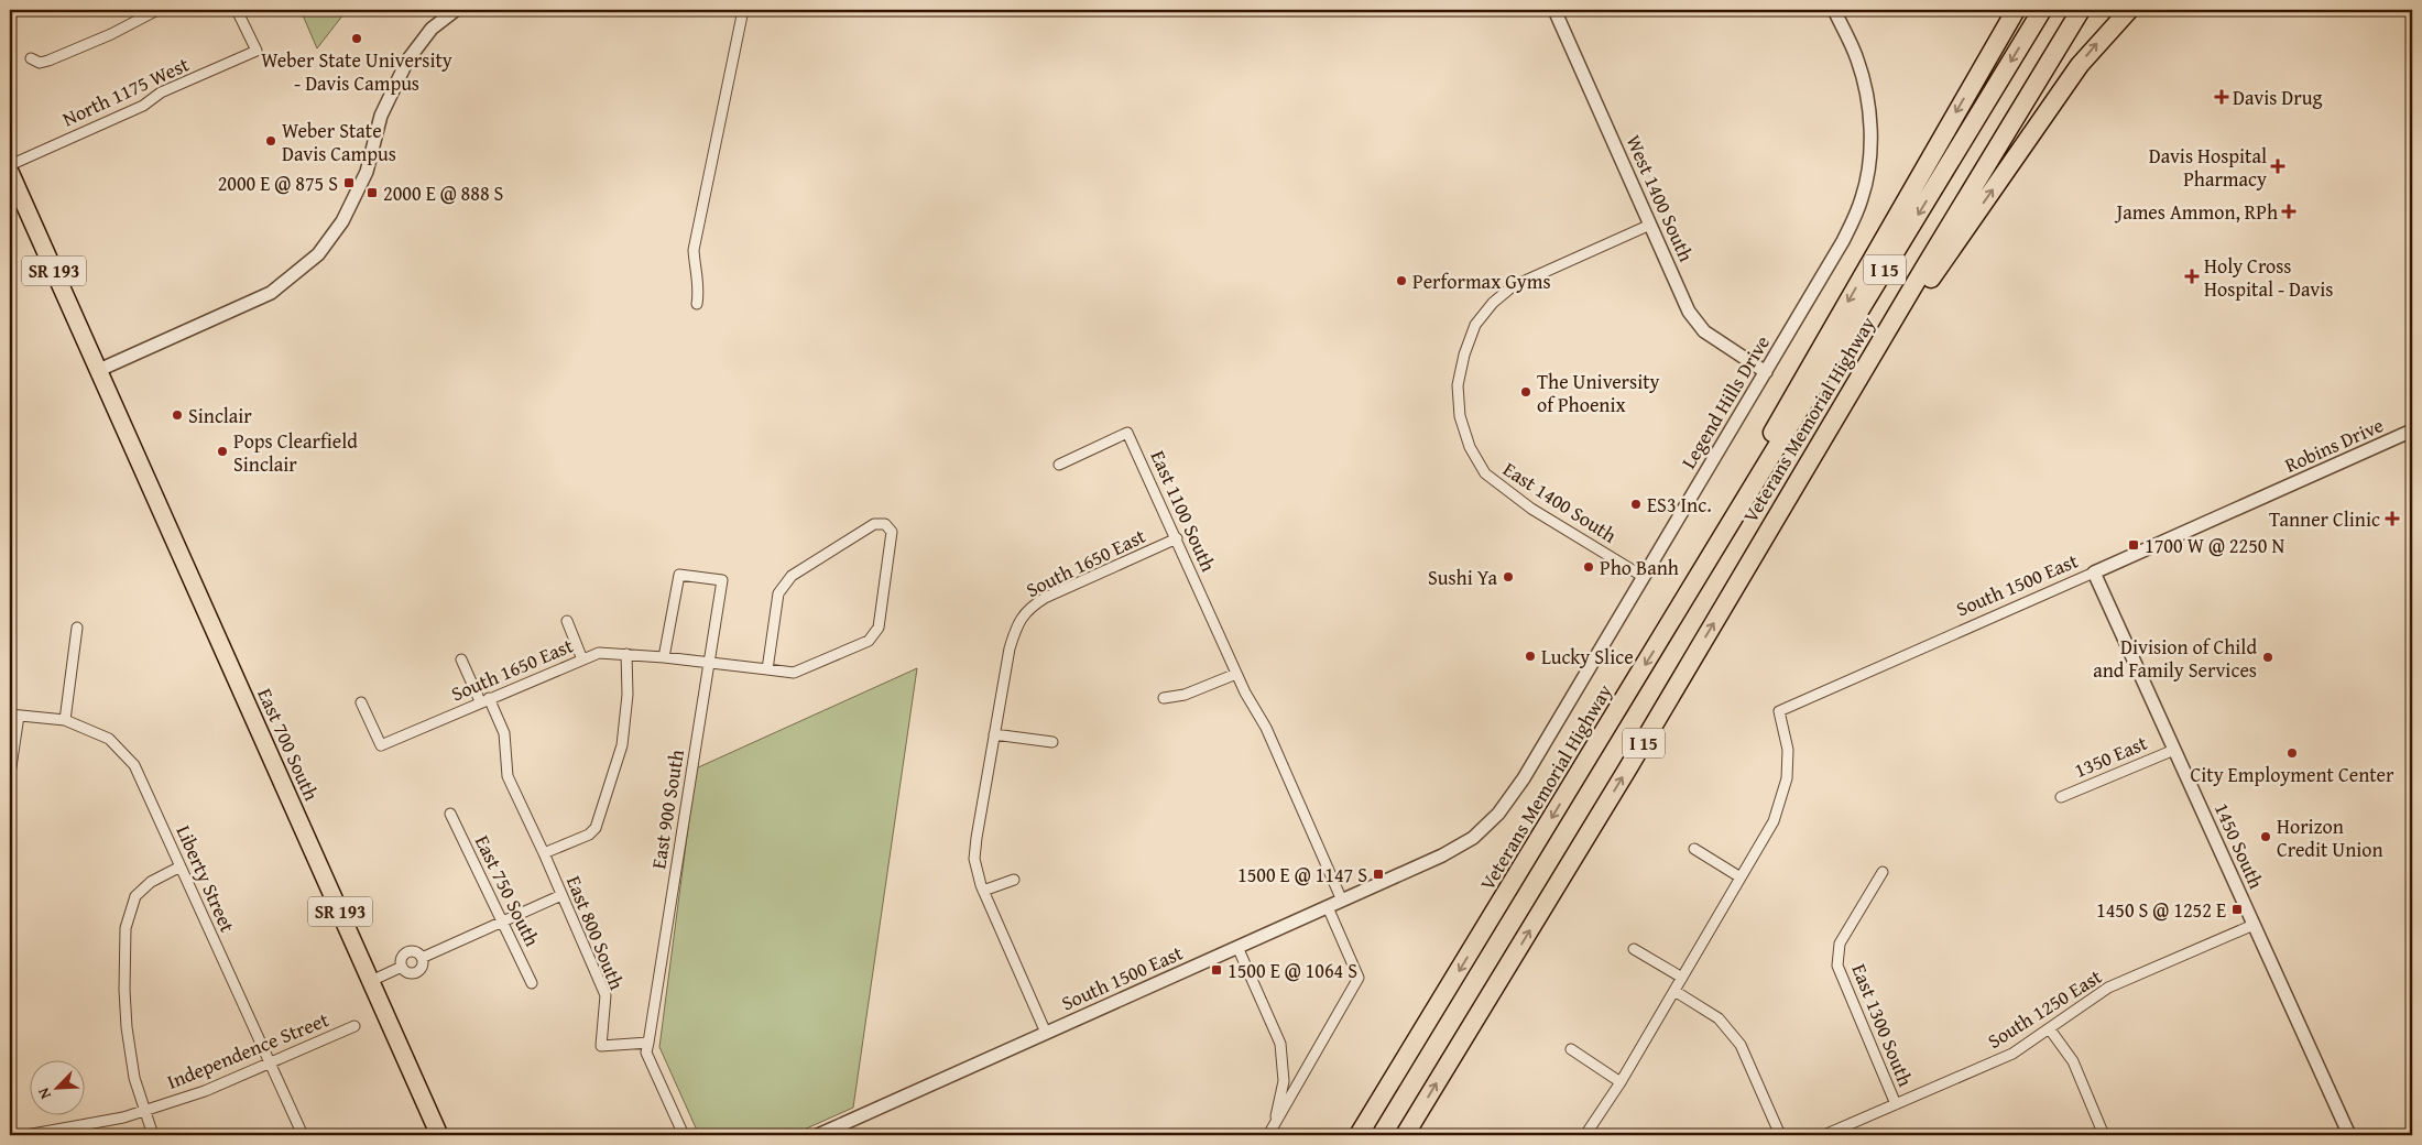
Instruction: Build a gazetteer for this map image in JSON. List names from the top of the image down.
{
  "streets": {
    "highway": ["I 15", "Veterans Memorial Highway"],
    "main road": ["SR 193", "East 700 South"],
    "street": [
      "North 1175 West",
      "West 1400 South",
      "Legend Hills Drive",
      "Robins Drive",
      "East 1400 South",
      "East 1100 South",
      "South 1650 East",
      "South 1500 East",
      "1350 East",
      "East 900 South",
      "1450 South",
      "Liberty Street",
      "East 750 South",
      "East 800 South",
      "South 1250 East",
      "East 1300 South",
      "Independence Street"
    ]
  },
  "crossings": [
    ["West 1400 South", "Legend Hills Drive"],
    ["West 1400 South", "East 1400 South"],
    ["SR 193", "East 700 South"],
    ["Legend Hills Drive", "East 1400 South"],
    ["Legend Hills Drive", "South 1500 East"],
    ["Robins Drive", "South 1500 East"],
    ["East 1100 South", "South 1650 East"],
    ["East 1100 South", "South 1500 East"],
    ["South 1650 East", "East 900 South"],
    ["South 1650 East", "East 800 South"],
    ["South 1500 East", "1450 South"],
    ["1350 East", "1450 South"],
    ["East 900 South", "East 800 South"],
    ["1450 South", "South 1250 East"],
    ["Liberty Street", "Independence Street"],
    ["South 1250 East", "East 1300 South"]
  ],
  "places": {
    "other": [
      "Weber State University - Davis Campus",
      "Weber State Davis Campus",
      "Performax Gyms",
      "The University of Phoenix",
      "Sinclair",
      "Pops Clearfield Sinclair",
      "ES3 Inc.",
      "Pho Banh",
      "Sushi Ya",
      "Lucky Slice",
      "Division of Child and Family Services",
      "City Employment Center",
      "Horizon Credit Union"
    ],
    "health": [
      "Davis Drug",
      "Davis Hospital Pharmacy",
      "James Ammon, RPh",
      "Holy Cross Hospital - Davis",
      "Tanner Clinic"
    ],
    "transit": [
      "2000 E @ 875 S",
      "2000 E @ 888 S",
      "1700 W @ 2250 N",
      "1500 E @ 1147 S",
      "1450 S @ 1252 E",
      "1500 E @ 1064 S"
    ]
  },
  "north": "bottom left"
}
